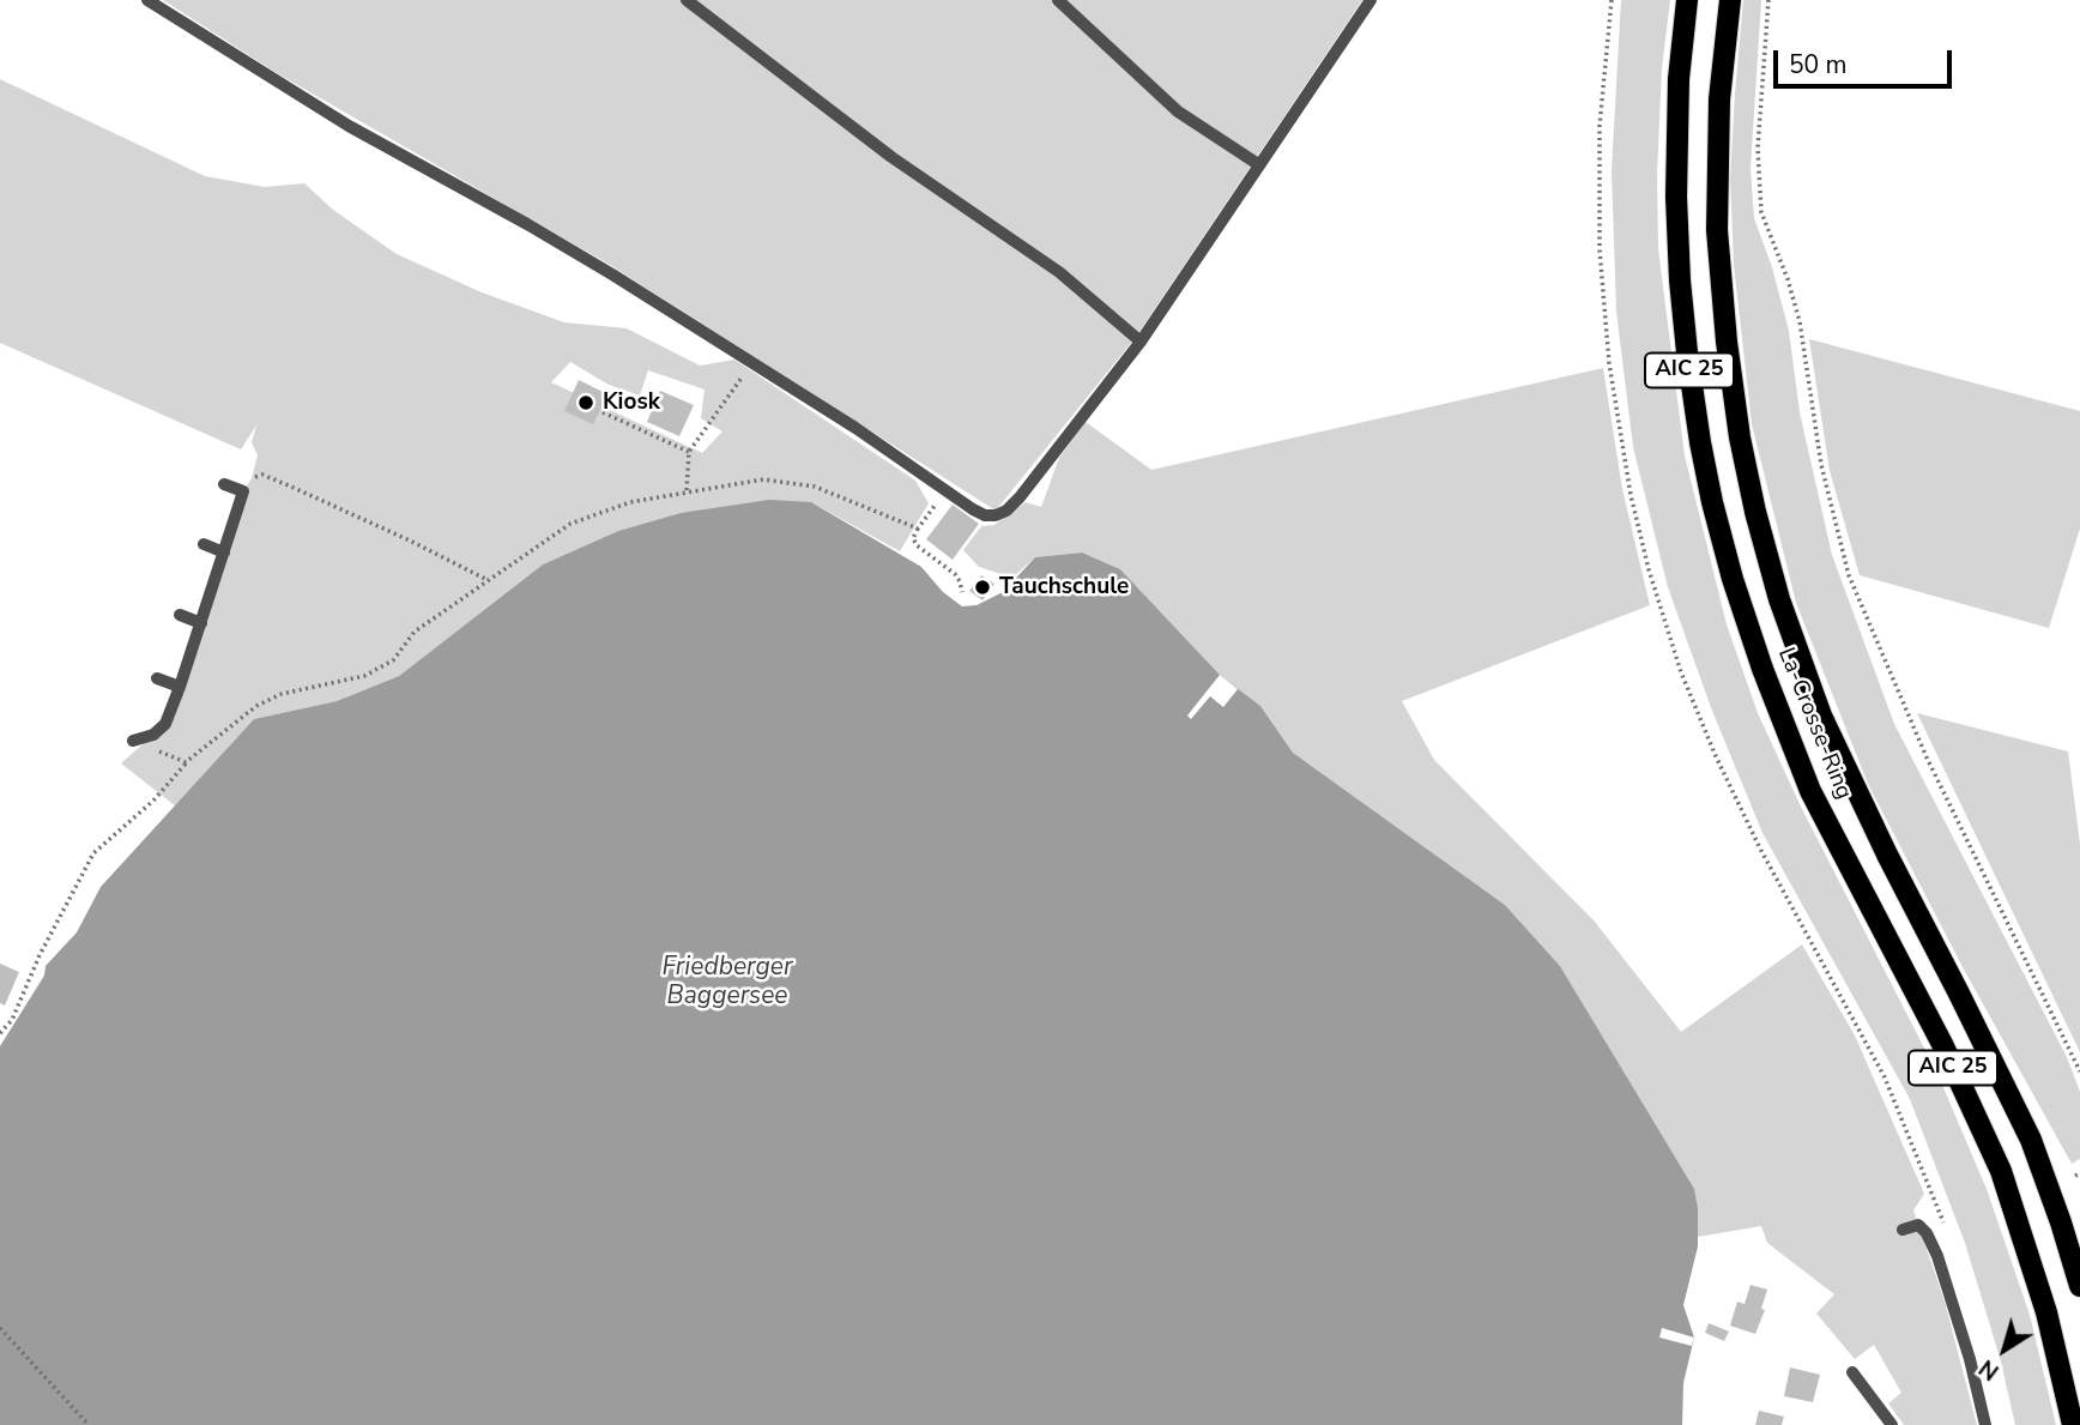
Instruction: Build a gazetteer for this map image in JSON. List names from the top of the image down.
{
  "streets": {
    "main road": ["AIC 25", "La-Crosse-Ring"]
  },
  "water": ["Friedberger Baggersee"],
  "places": ["Kiosk", "Tauchschule"],
  "scale_bar": "50 m",
  "north": "bottom left"
}
